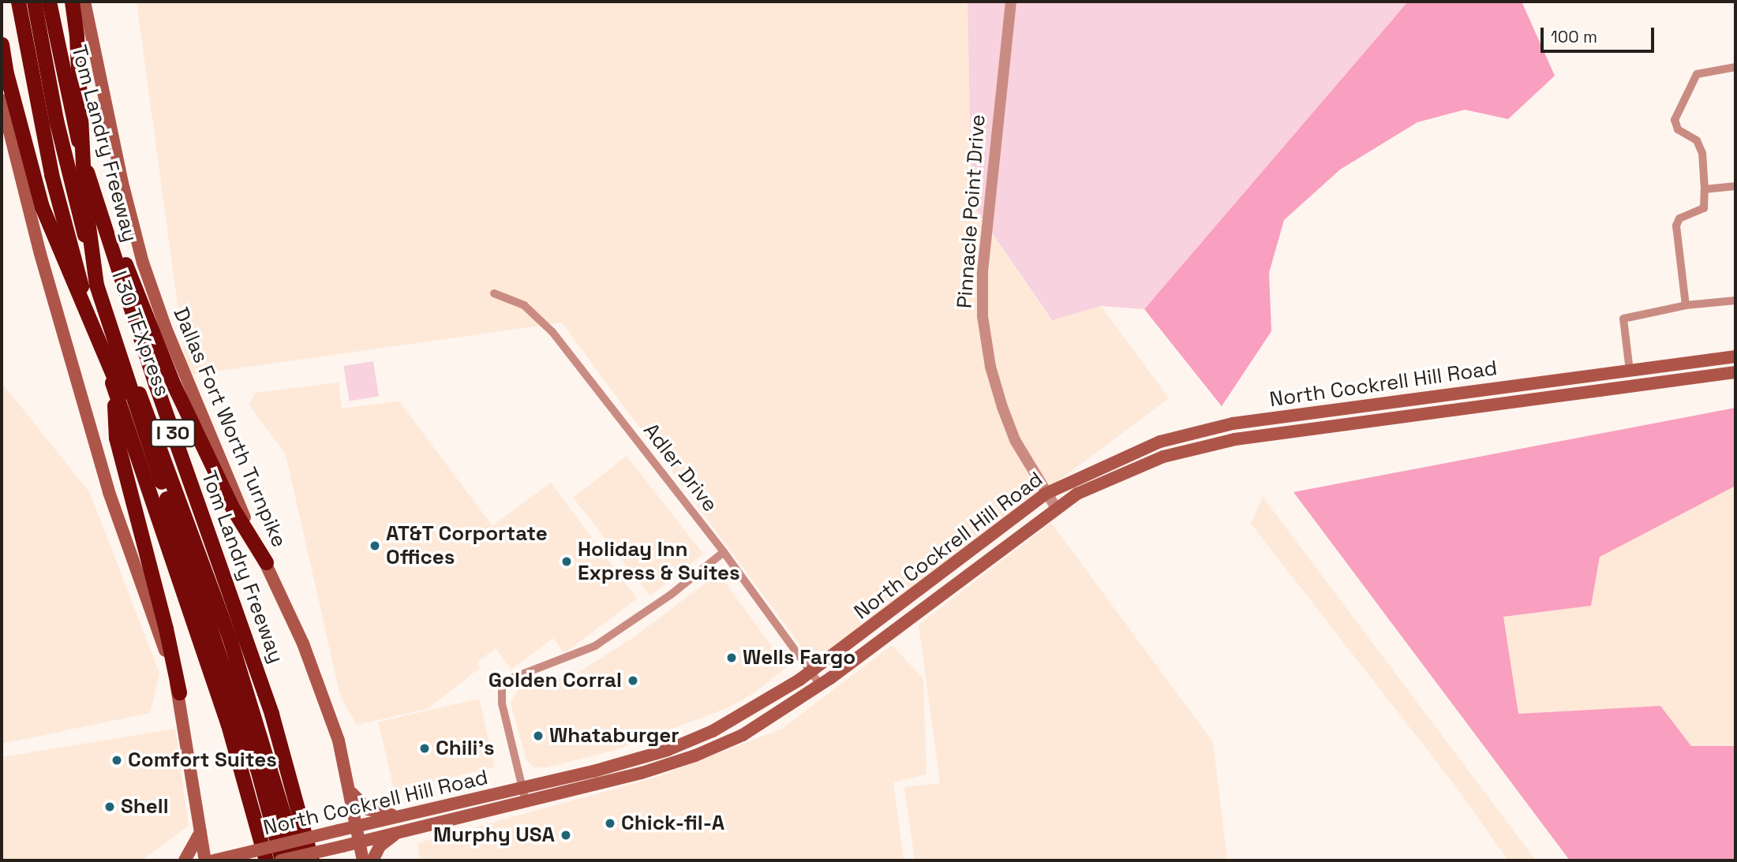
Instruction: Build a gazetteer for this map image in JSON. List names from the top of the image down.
{
  "streets": {
    "highway": ["Tom Landry Freeway", "I 30 TEXpress", "I 30"],
    "main road": ["North Cockrell Hill Road", "Dallas Fort Worth Turnpike"],
    "street": ["Pinnacle Point Drive", "Adler Drive"]
  },
  "crossings": [
    ["Pinnacle Point Drive", "North Cockrell Hill Road"],
    ["North Cockrell Hill Road", "Dallas Fort Worth Turnpike"],
    ["North Cockrell Hill Road", "I 30"],
    ["North Cockrell Hill Road", "Adler Drive"]
  ],
  "places": [
    "AT&T Corportate Offices",
    "Holiday Inn Express & Suites",
    "Wells Fargo",
    "Golden Corral",
    "Whataburger",
    "Chili's",
    "Comfort Suites",
    "Shell",
    "Chick-fil-A",
    "Murphy USA"
  ],
  "scale_bar": "100 m"
}
